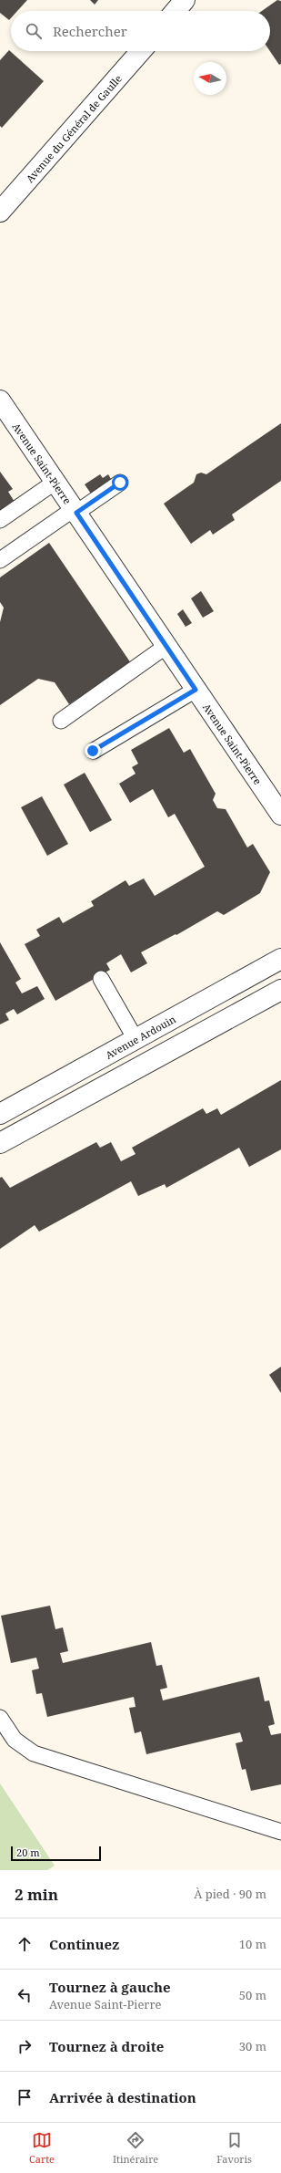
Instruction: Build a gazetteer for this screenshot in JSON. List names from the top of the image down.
{
  "streets": {
    "street": ["Avenue du Général de Gaulle", "Avenue Saint-Pierre", "Avenue Ardouin"]
  },
  "scale_bar": "20 m",
  "north": "left",
  "page": {
    "search": "Rechercher",
    "scale": "20 m",
    "heading": ["2 min", "À pied · 90 m"],
    "list": [
      ["Continuez", "10 m"],
      ["Tournez à gauche", "Avenue Saint-Pierre", "50 m"],
      ["Tournez à droite", "30 m"],
      "Arrivée à destination"
    ],
    "nav": ["Carte", "Itinéraire", "Favoris"]
  }
}
